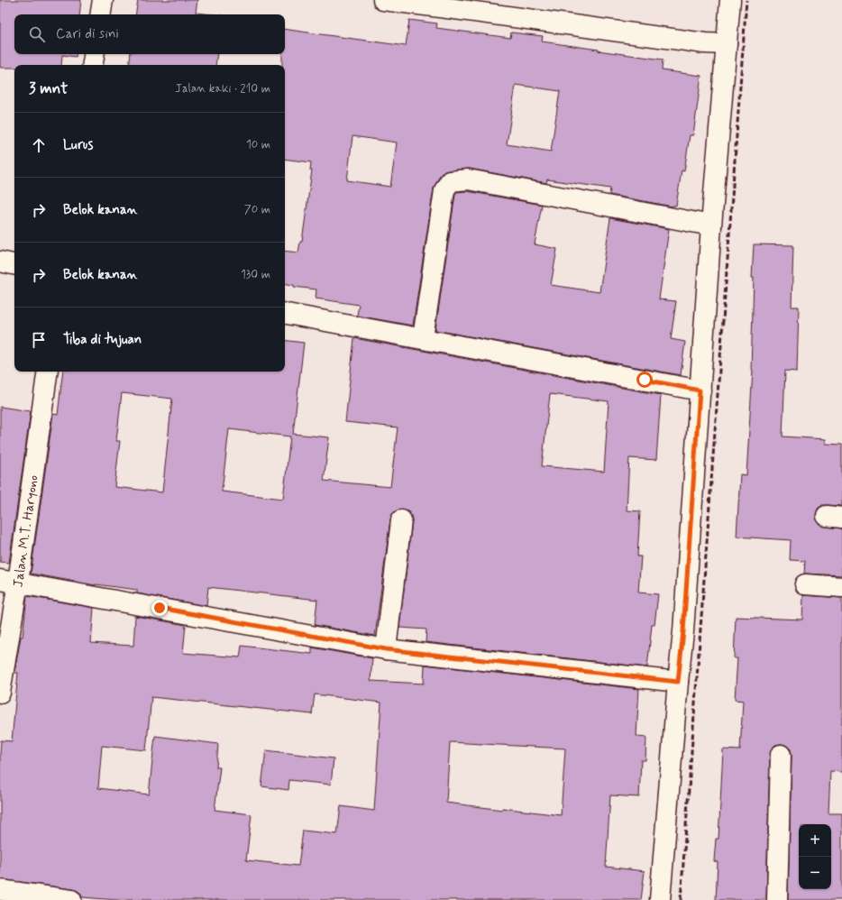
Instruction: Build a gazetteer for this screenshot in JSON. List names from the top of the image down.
{
  "streets": {
    "street": ["Jalan M.T. Haryono"]
  },
  "page": {
    "search": "Cari di sini",
    "heading": ["3 mnt", "Jalan kaki · 210 m"],
    "list": [
      ["Lurus", "10 m"],
      ["Belok kanan", "70 m"],
      ["Belok kanan", "130 m"],
      "Tiba di tujuan"
    ],
    "map_buttons": ["+", "−"]
  }
}
